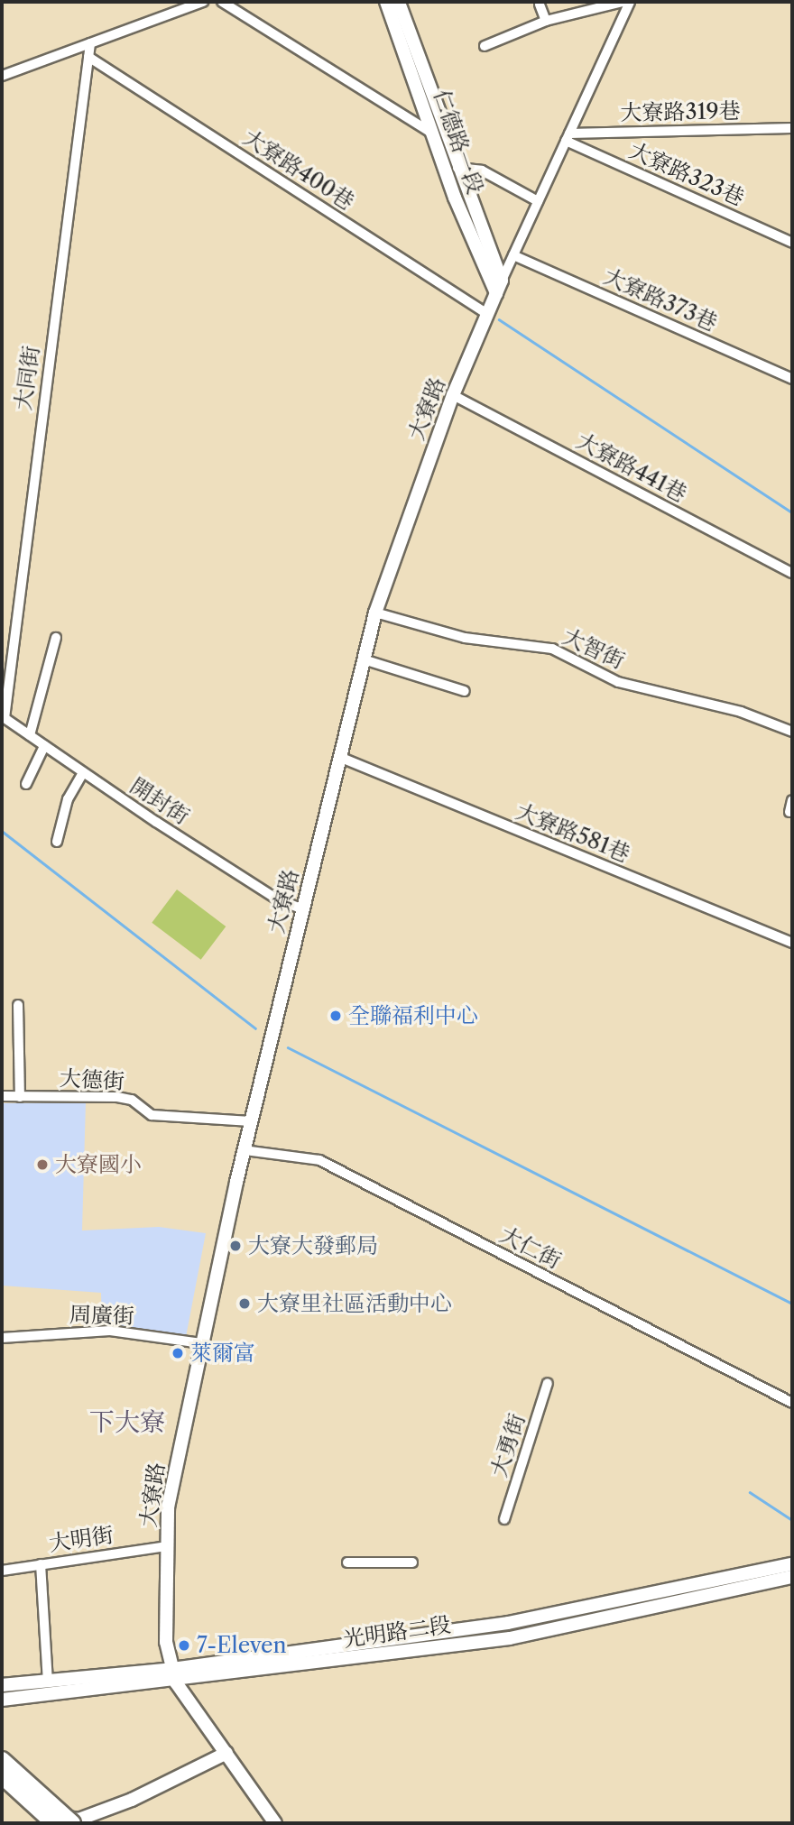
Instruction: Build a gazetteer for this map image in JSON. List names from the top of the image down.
{
  "streets": {
    "street": [
      "大寮路319巷",
      "仁德路一段",
      "大寮路400巷",
      "大寮路323巷",
      "大寮路373巷",
      "大同街",
      "大寮路",
      "大寮路441巷",
      "大智街",
      "開封街",
      "大寮路581巷",
      "大德街",
      "大仁街",
      "周廣街",
      "大勇街",
      "大明街",
      "光明路二段"
    ]
  },
  "crossings": [
    ["大寮路319巷", "大寮路323巷"],
    ["大寮路319巷", "大寮路"],
    ["仁德路一段", "大寮路"],
    ["大寮路400巷", "大同街"],
    ["大寮路400巷", "大寮路"],
    ["大寮路323巷", "大寮路"],
    ["大寮路373巷", "大寮路"],
    ["大同街", "開封街"],
    ["大寮路", "大寮路441巷"],
    ["大寮路", "大智街"],
    ["大寮路", "開封街"],
    ["大寮路", "大寮路581巷"],
    ["大寮路", "大德街"],
    ["大寮路", "大仁街"],
    ["大寮路", "周廣街"],
    ["大寮路", "大明街"],
    ["大寮路", "光明路二段"]
  ],
  "districts": ["下大寮"],
  "places": [
    "全聯福利中心",
    "大寮國小",
    "大寮大發郵局",
    "大寮里社區活動中心",
    "萊爾富",
    "7-Eleven"
  ]
}
